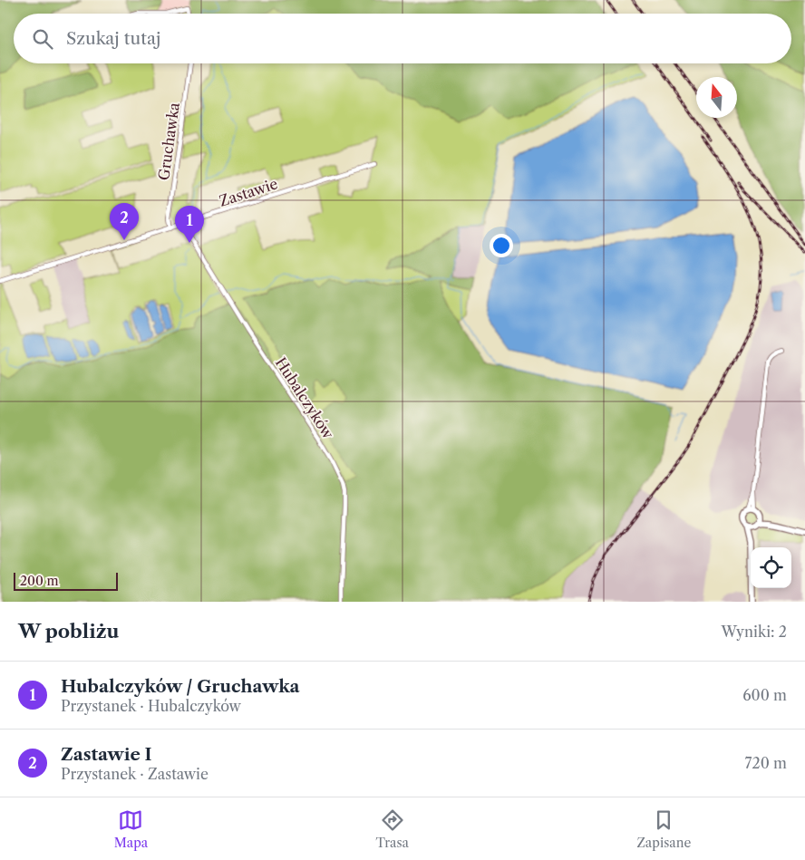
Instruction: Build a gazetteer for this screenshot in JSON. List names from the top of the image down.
{
  "streets": {
    "street": ["Gruchawka", "Zastawie", "Hubalczyków"]
  },
  "crossings": [
    ["Gruchawka", "Zastawie"],
    ["Zastawie", "Hubalczyków"]
  ],
  "scale_bar": "200 m",
  "north": "top",
  "page": {
    "search": "Szukaj tutaj",
    "pins": ["2", "1"],
    "scale": "200 m",
    "heading": ["W pobliżu", "Wyniki: 2"],
    "list": [
      {
        "mark": "1",
        "name": "Hubalczyków / Gruchawka",
        "note": "Przystanek · Hubalczyków",
        "value": "600 m"
      },
      {
        "mark": "2",
        "name": "Zastawie I",
        "note": "Przystanek · Zastawie",
        "value": "720 m"
      }
    ],
    "nav": ["Mapa", "Trasa", "Zapisane"]
  }
}
